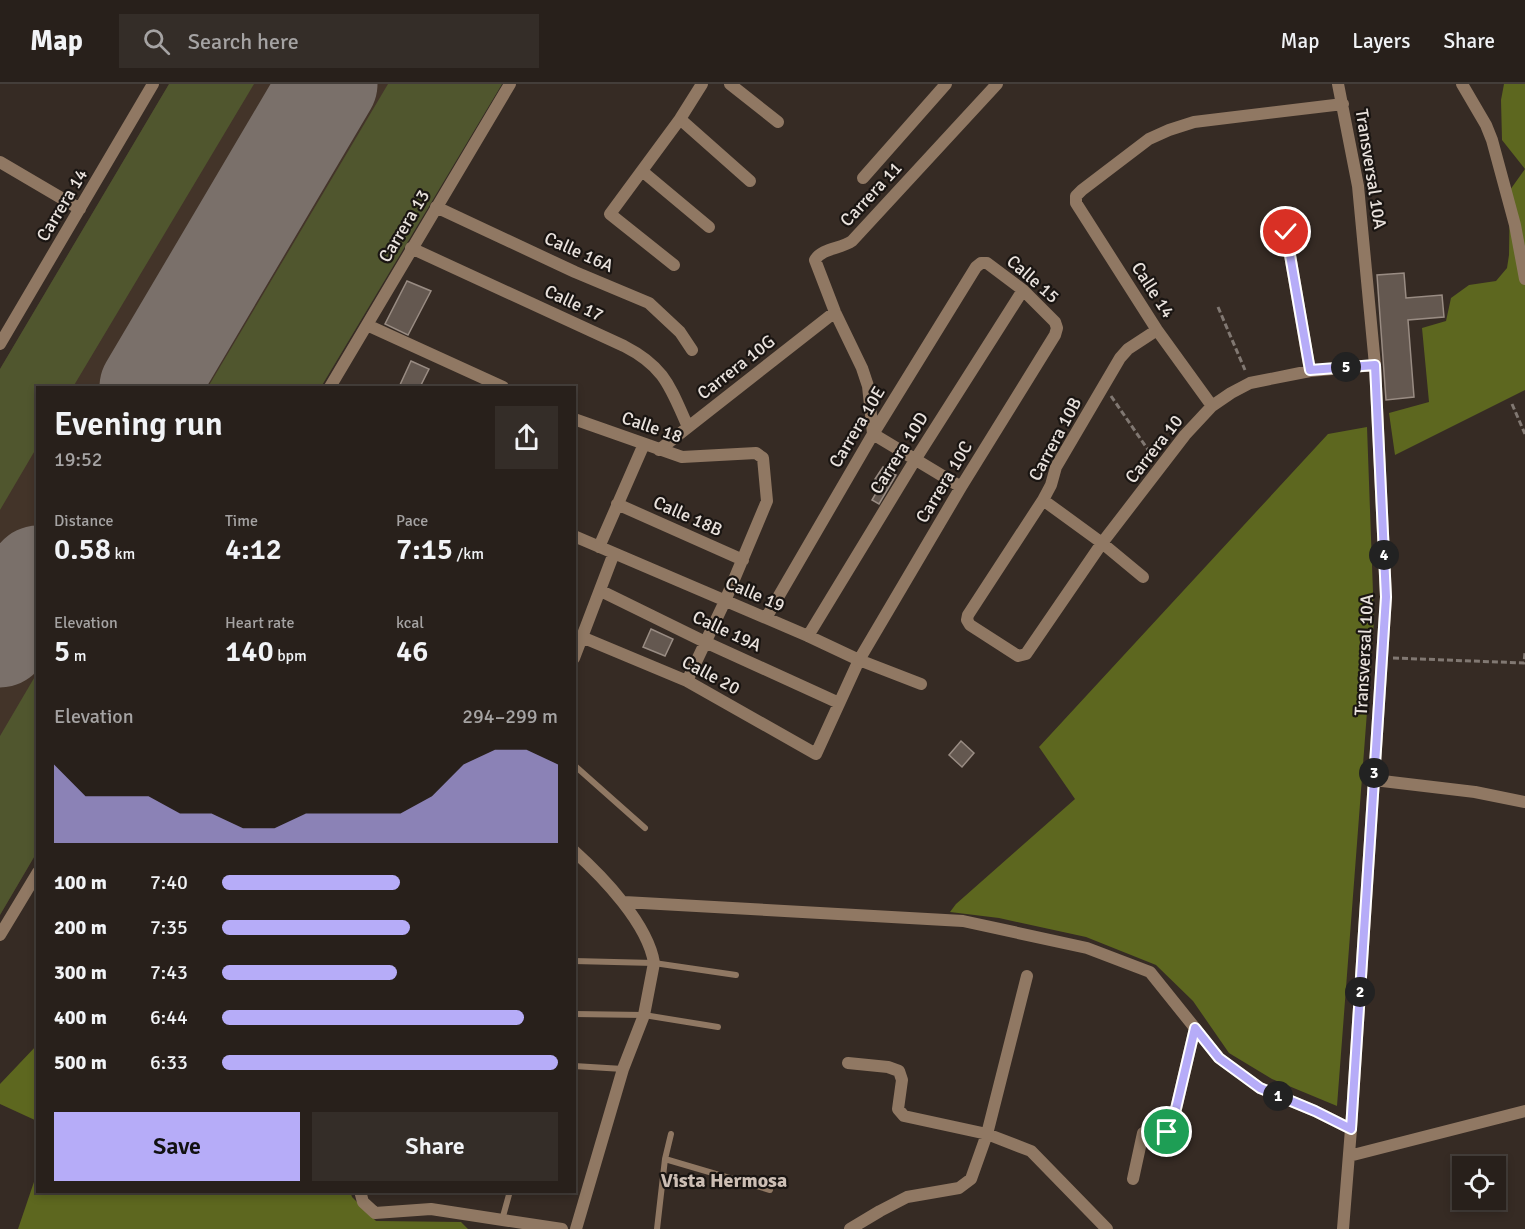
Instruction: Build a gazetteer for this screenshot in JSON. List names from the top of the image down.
{
  "streets": {
    "street": [
      "Transversal 10A",
      "Carrera 11",
      "Carrera 14",
      "Carrera 13",
      "Calle 16A",
      "Calle 15",
      "Calle 14",
      "Calle 17",
      "Carrera 10G",
      "Calle 18",
      "Carrera 10E",
      "Carrera 10B",
      "Carrera 10",
      "Carrera 10D",
      "Carrera 10C",
      "Calle 18B",
      "Calle 19",
      "Calle 19A",
      "Calle 20"
    ]
  },
  "crossings": [
    ["Transversal 10A", "Calle 14"],
    ["Transversal 10A", "Carrera 10"],
    ["Carrera 11", "Carrera 10G"],
    ["Carrera 11", "Carrera 10E"],
    ["Carrera 13", "Calle 16A"],
    ["Carrera 13", "Calle 17"],
    ["Calle 15", "Carrera 10E"],
    ["Calle 15", "Carrera 10D"],
    ["Calle 15", "Carrera 10C"],
    ["Calle 14", "Carrera 10B"],
    ["Calle 14", "Carrera 10"],
    ["Calle 17", "Carrera 10G"],
    ["Carrera 10G", "Calle 18"],
    ["Calle 18", "Calle 18B"],
    ["Carrera 10E", "Calle 19"],
    ["Carrera 10B", "Carrera 10"],
    ["Carrera 10D", "Calle 19"],
    ["Carrera 10C", "Calle 19"],
    ["Carrera 10C", "Calle 19A"],
    ["Carrera 10C", "Calle 20"]
  ],
  "districts": ["Vista Hermosa"],
  "page": {
    "header": "Map",
    "search": "Search here",
    "nav": ["Map", "Layers", "Share"],
    "pins": [
      "5",
      "4",
      "3",
      "2",
      "1"
    ],
    "heading": ["Evening run", "19:52"],
    "stats": [
      ["Distance", "0.58 km"],
      ["Time", "4:12"],
      ["Pace", "7:15 /km"],
      ["Elevation", "5 m"],
      ["Heart rate", "140 bpm"],
      ["kcal", "46"]
    ],
    "chart": ["Elevation", "294–299 m"],
    "list": [
      {
        "name": "100 m",
        "note": "7:40"
      },
      {
        "name": "200 m",
        "note": "7:35"
      },
      {
        "name": "300 m",
        "note": "7:43"
      },
      {
        "name": "400 m",
        "note": "6:44"
      },
      {
        "name": "500 m",
        "note": "6:33"
      }
    ],
    "buttons": ["Save", "Share"]
  }
}
